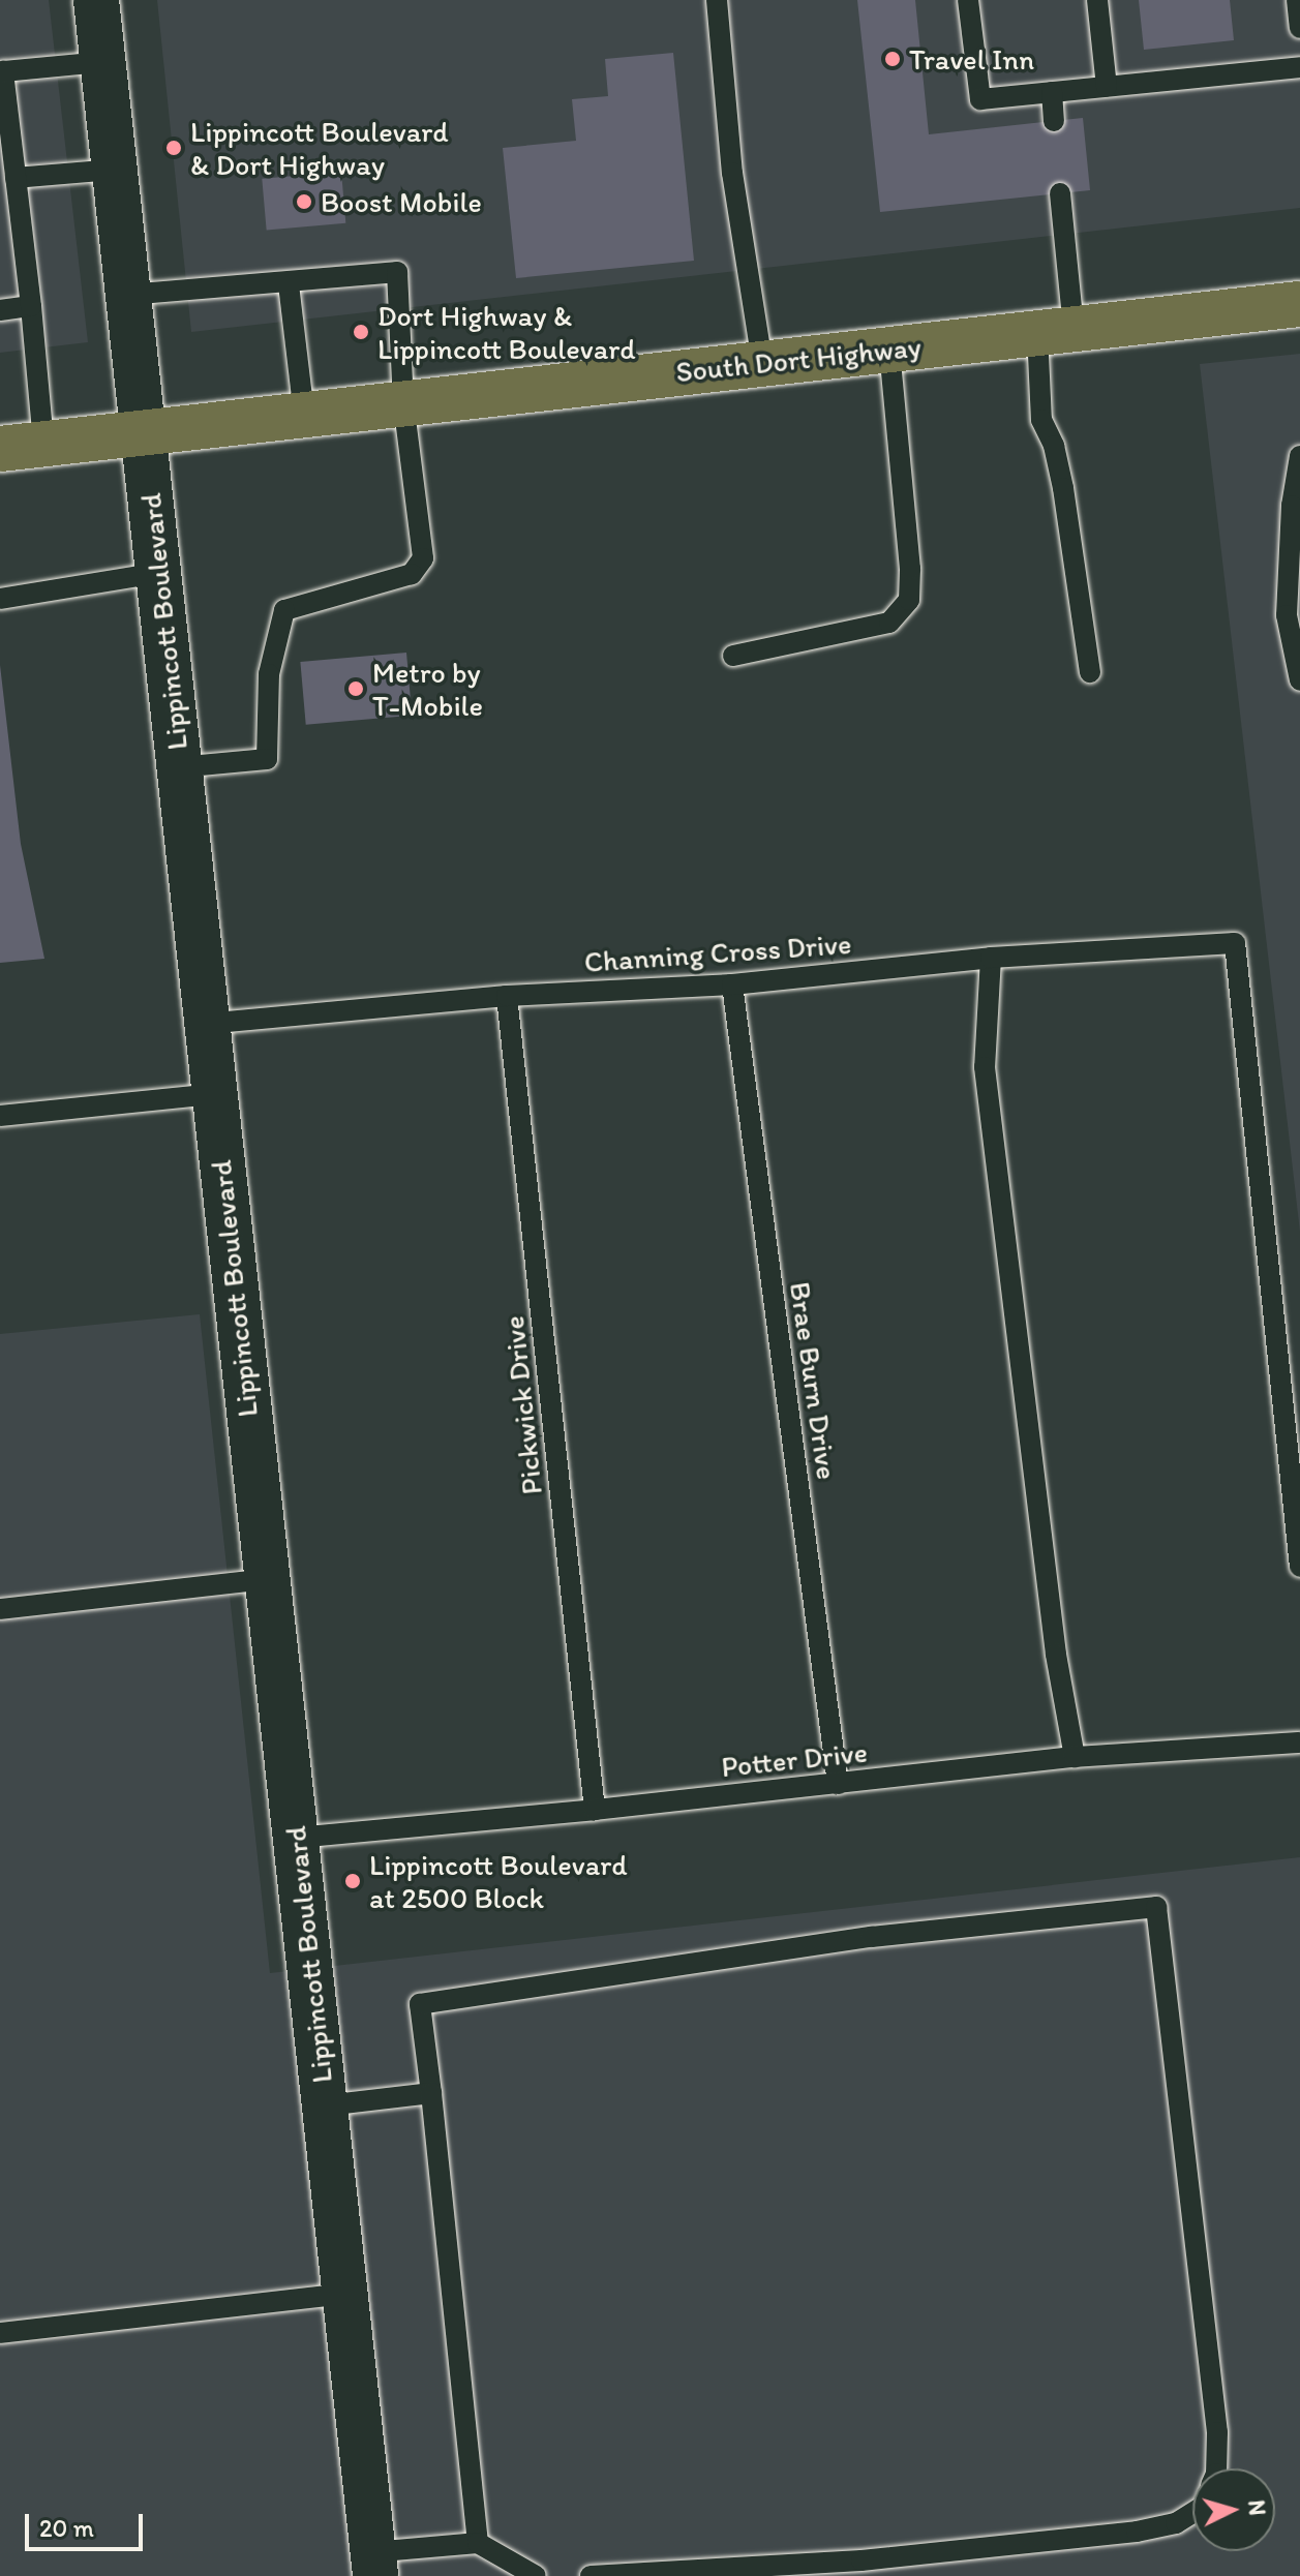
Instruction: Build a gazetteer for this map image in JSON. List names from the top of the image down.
{
  "streets": {
    "main road": ["South Dort Highway"],
    "street": ["Lippincott Boulevard"],
    "lane": [
      "Channing Cross Drive",
      "Brae Burn Drive",
      "Pickwick Drive",
      "Potter Drive"
    ]
  },
  "crossings": [
    ["South Dort Highway", "Lippincott Boulevard"],
    ["Lippincott Boulevard", "Channing Cross Drive"],
    ["Lippincott Boulevard", "Potter Drive"],
    ["Channing Cross Drive", "Brae Burn Drive"],
    ["Channing Cross Drive", "Pickwick Drive"],
    ["Brae Burn Drive", "Potter Drive"],
    ["Pickwick Drive", "Potter Drive"]
  ],
  "places": [
    "Travel Inn",
    "Lippincott Boulevard & Dort Highway",
    "Boost Mobile",
    "Dort Highway & Lippincott Boulevard",
    "Metro by T-Mobile",
    "Lippincott Boulevard at 2500 Block"
  ],
  "scale_bar": "20 m",
  "north": "right"
}
